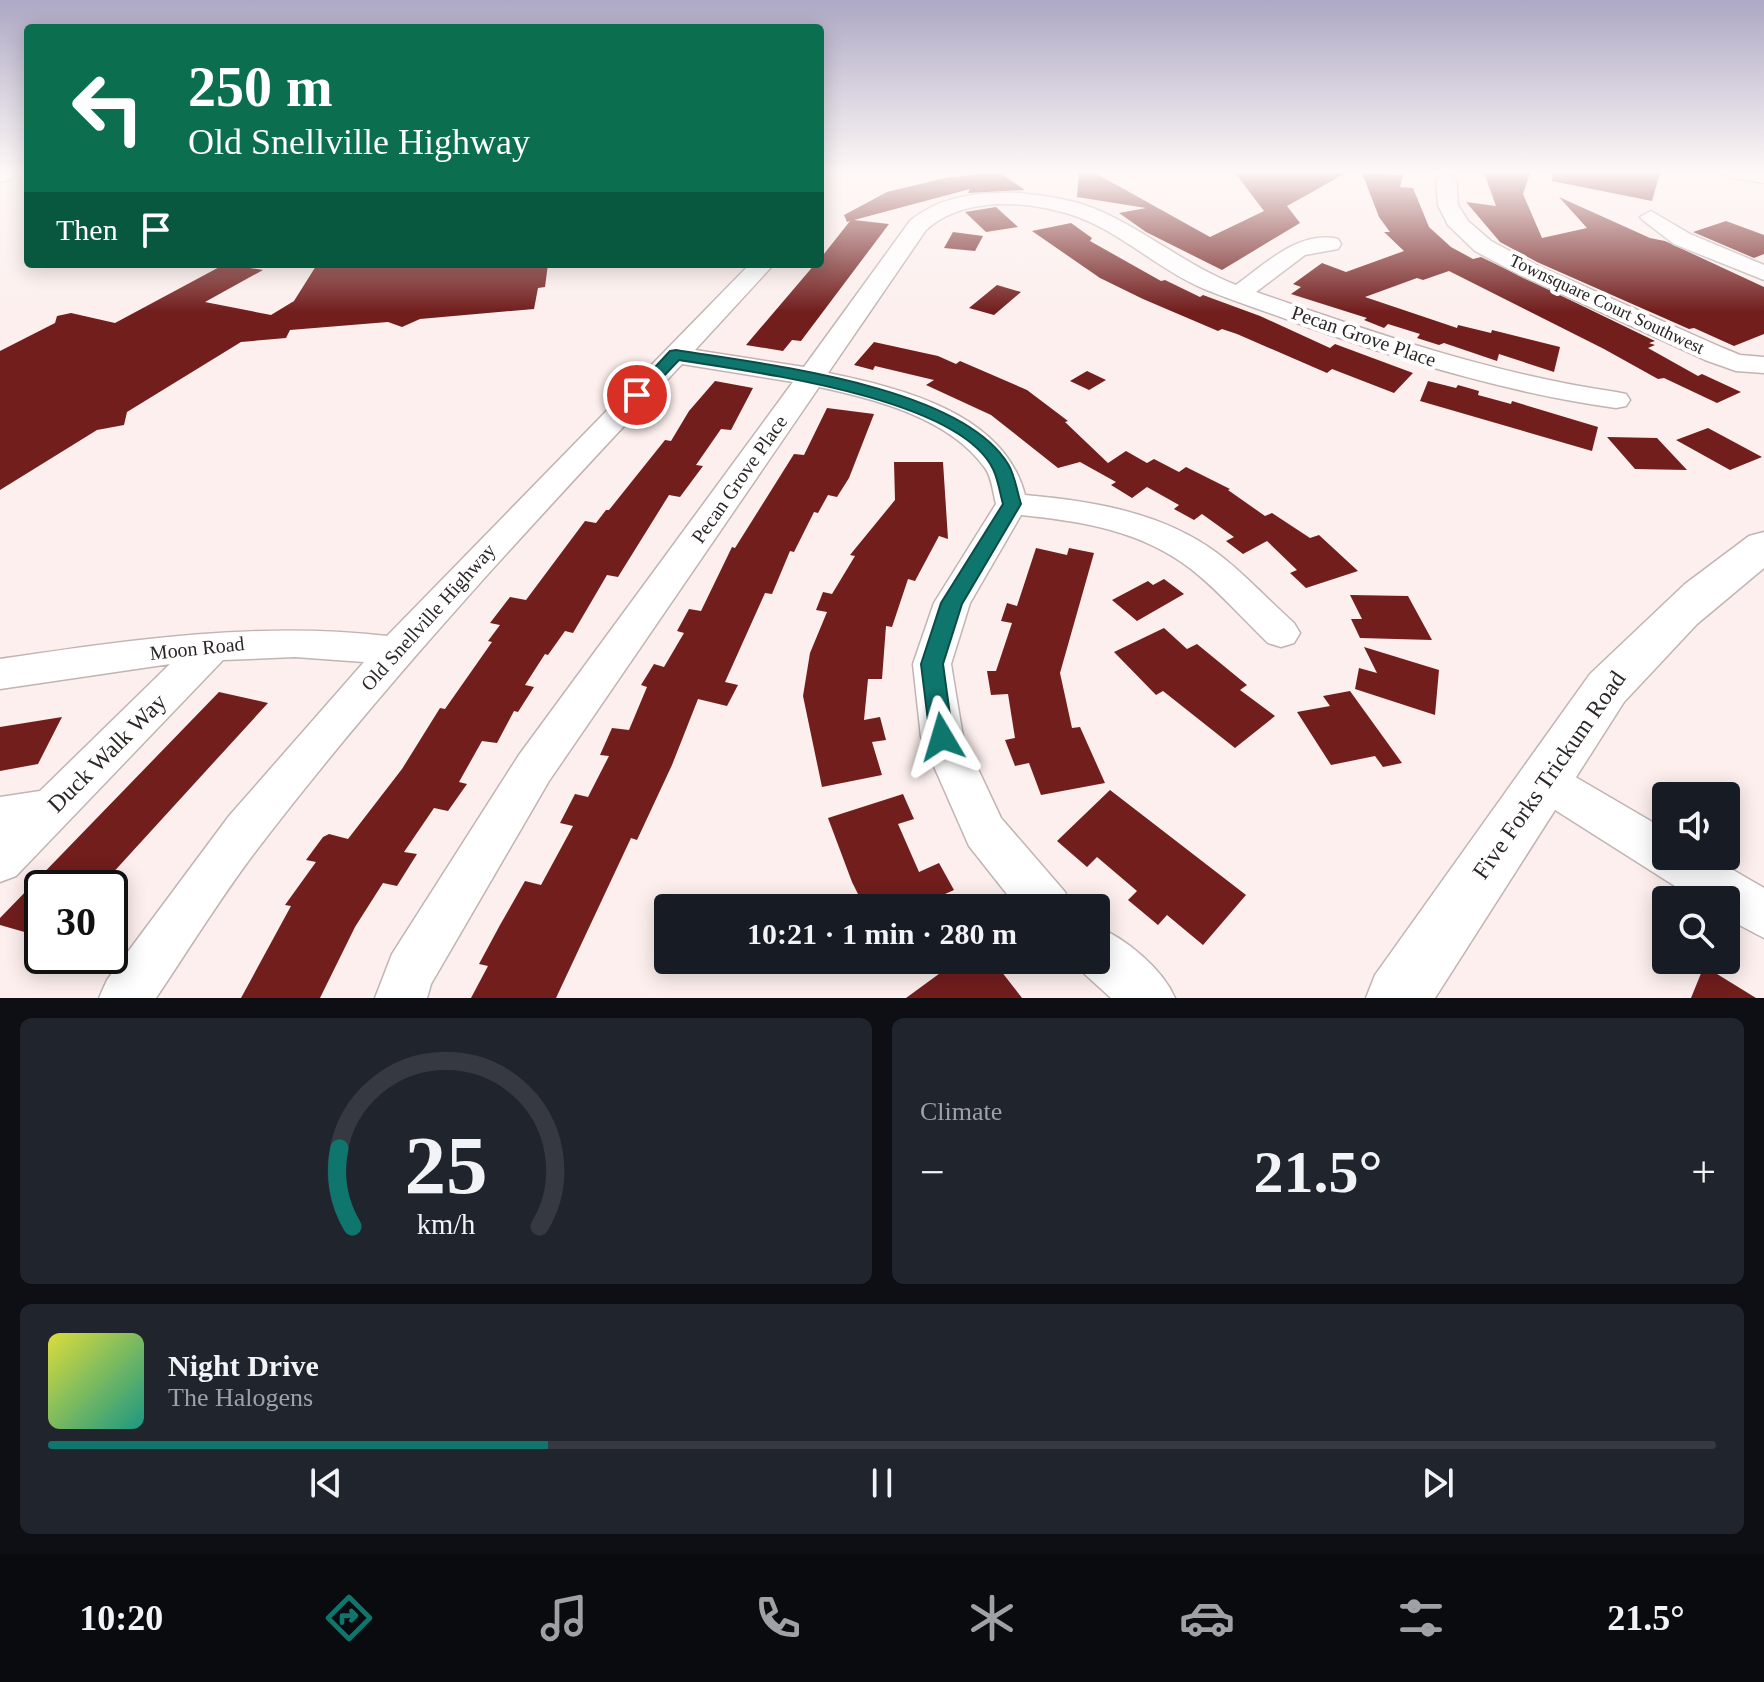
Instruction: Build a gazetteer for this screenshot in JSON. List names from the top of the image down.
{
  "streets": {
    "main road": ["Five Forks Trickum Road"],
    "street": [
      "Townsquare Court Southwest",
      "Pecan Grove Place",
      "Old Snellville Highway",
      "Moon Road",
      "Duck Walk Way"
    ]
  },
  "crossings": [
    ["Old Snellville Highway", "Moon Road"],
    ["Moon Road", "Duck Walk Way"]
  ],
  "page": {
    "turn": ["250 m", "Old Snellville Highway"],
    "then": "Then",
    "limit": "30",
    "trip": "10:21 · 1 min · 280 m",
    "tile": "Climate",
    "heat": ["−", "21.5°", "+"],
    "song": ["Night Drive", "The Halogens"],
    "tabs": ["10:20", "21.5°"],
    "gauge": ["25", "km/h"]
  }
}
